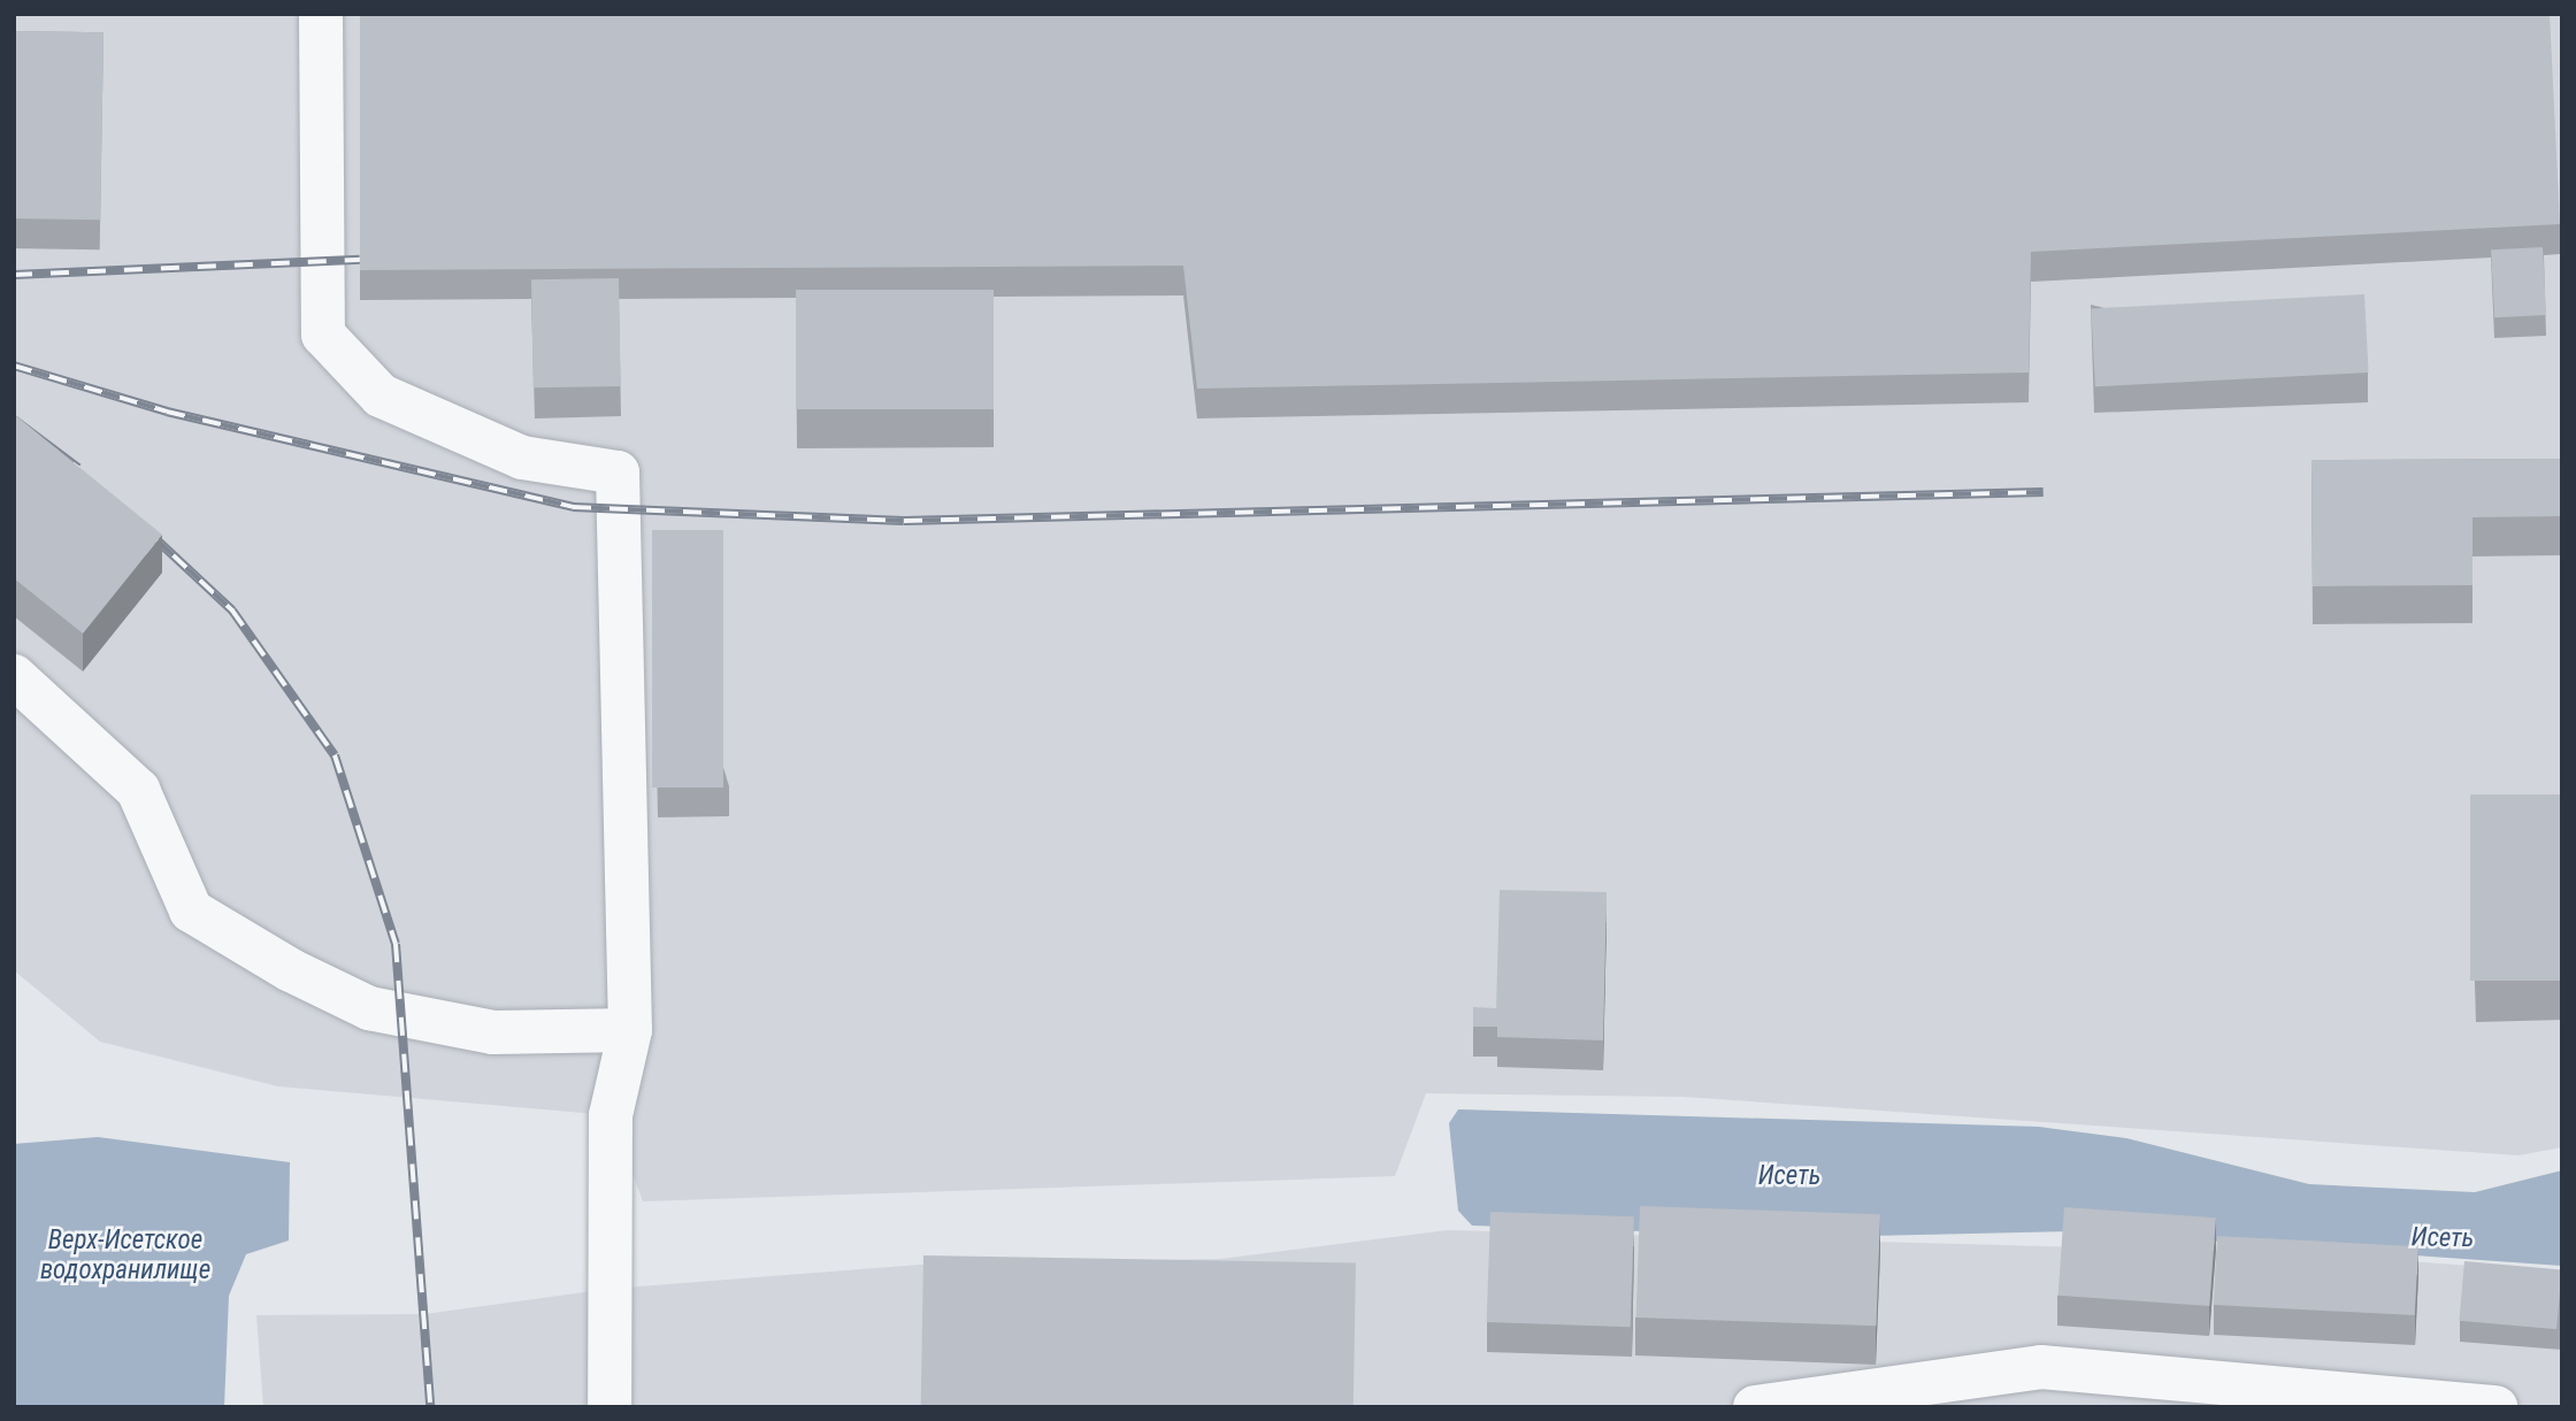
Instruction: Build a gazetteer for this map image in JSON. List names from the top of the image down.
{
  "water": ["Исеть", "Верх-Исетское водохранилище"]
}
